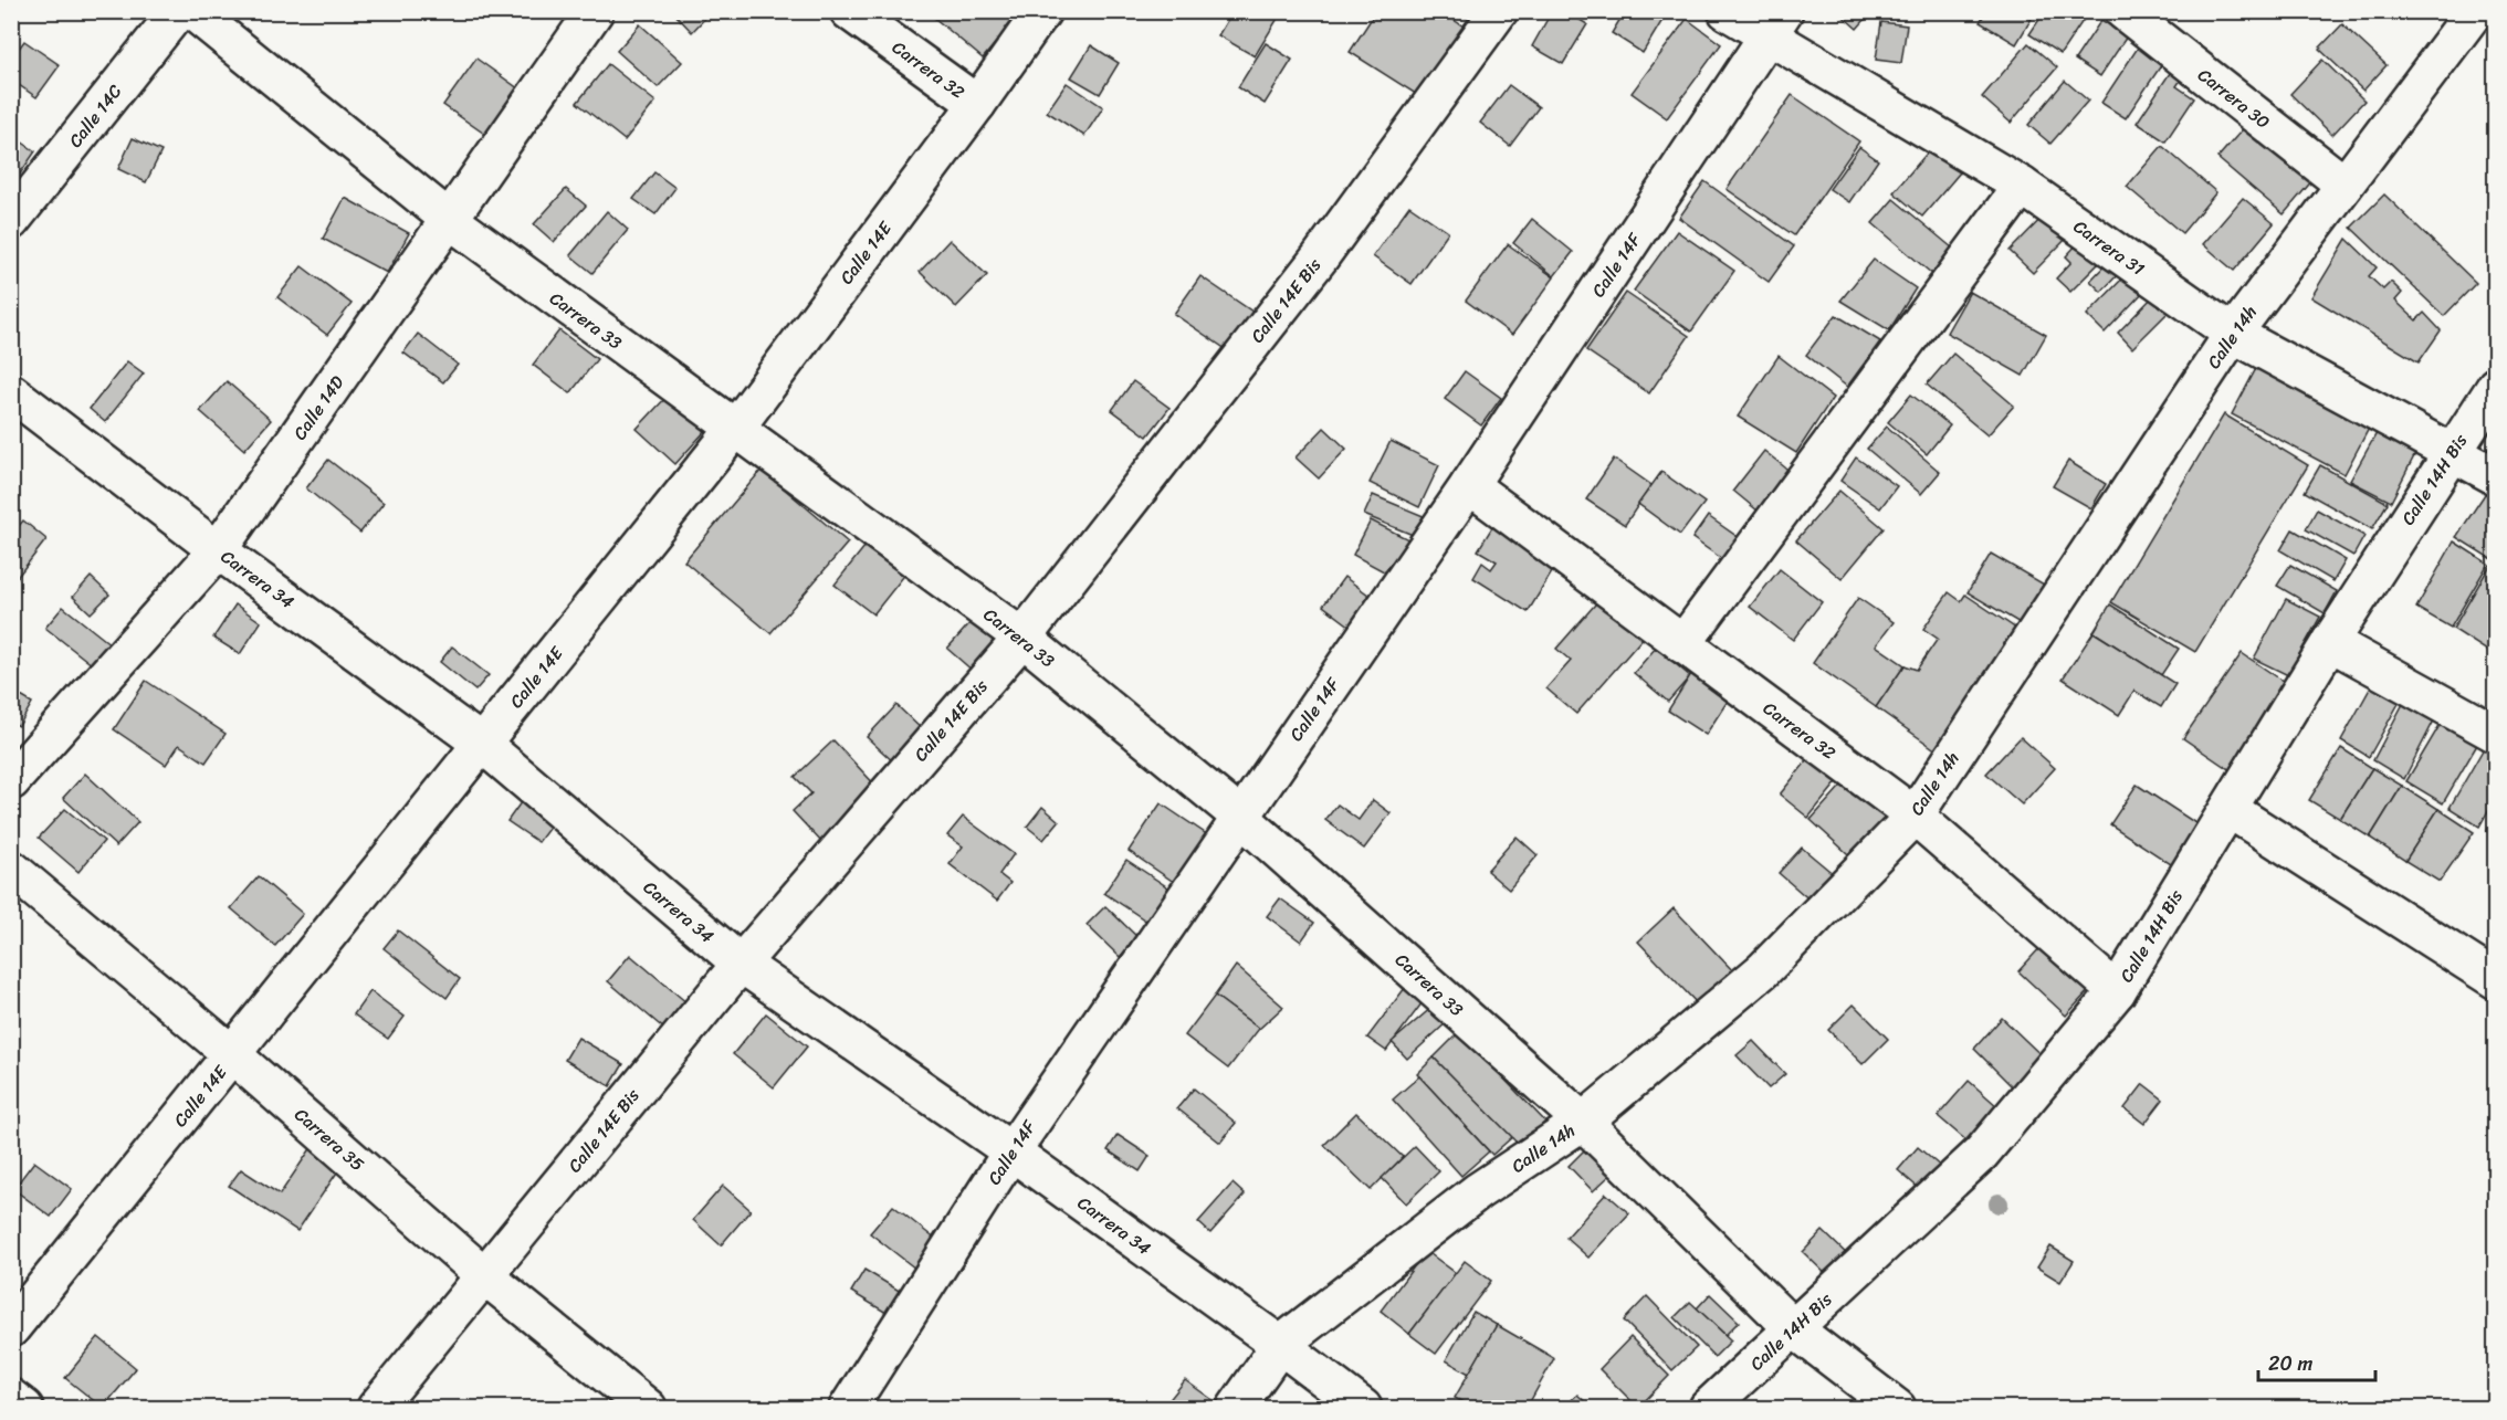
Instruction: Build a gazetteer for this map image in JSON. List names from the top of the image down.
{
  "streets": {
    "street": [
      "Carrera 32",
      "Carrera 30",
      "Calle 14C",
      "Carrera 31",
      "Calle 14E",
      "Calle 14F",
      "Calle 14E Bis",
      "Carrera 33",
      "Calle 14h",
      "Calle 14D",
      "Calle 14H Bis",
      "Carrera 34",
      "Carrera 35"
    ]
  },
  "crossings": [
    ["Carrera 32", "Calle 14E"],
    ["Carrera 32", "Calle 14F"],
    ["Carrera 32", "Calle 14h"],
    ["Carrera 32", "Calle 14H Bis"],
    ["Carrera 30", "Calle 14h"],
    ["Carrera 31", "Calle 14F"],
    ["Carrera 31", "Calle 14h"],
    ["Carrera 31", "Calle 14H Bis"],
    ["Calle 14E", "Carrera 33"],
    ["Calle 14E", "Carrera 34"],
    ["Calle 14E", "Carrera 35"],
    ["Calle 14F", "Carrera 33"],
    ["Calle 14F", "Carrera 34"],
    ["Calle 14E Bis", "Carrera 33"],
    ["Calle 14E Bis", "Carrera 34"],
    ["Calle 14E Bis", "Carrera 35"],
    ["Carrera 33", "Calle 14h"],
    ["Carrera 33", "Calle 14D"],
    ["Carrera 33", "Calle 14H Bis"],
    ["Calle 14h", "Carrera 34"],
    ["Calle 14D", "Carrera 34"]
  ],
  "scale_bar": "20 m"
}
